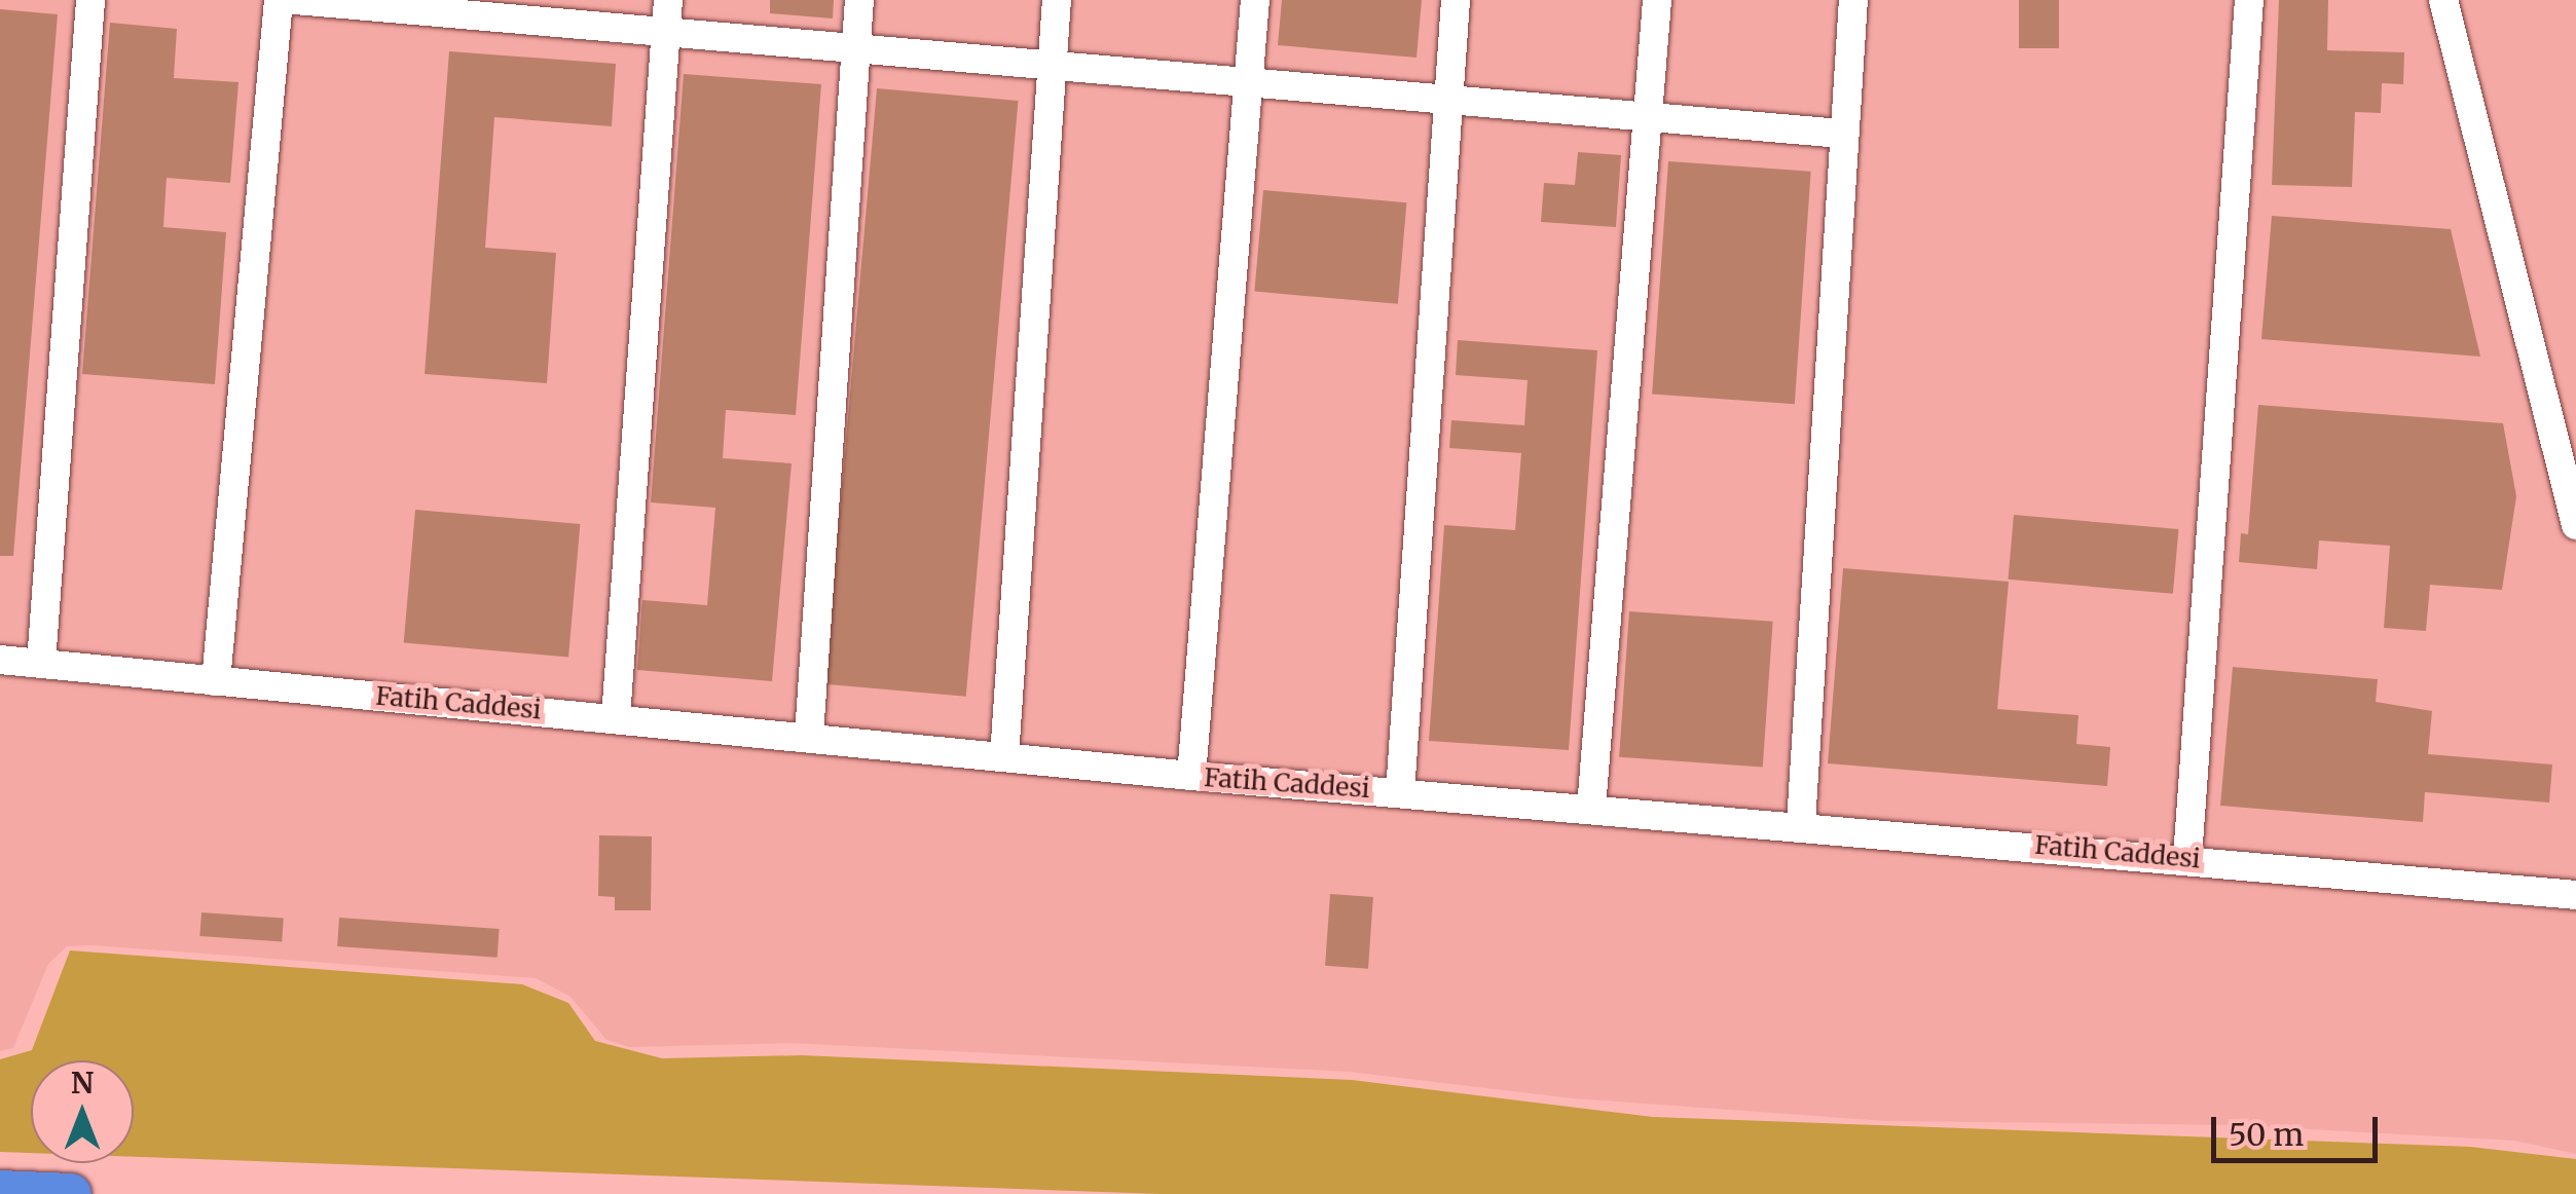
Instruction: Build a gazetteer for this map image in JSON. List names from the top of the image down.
{
  "streets": {
    "street": ["Fatih Caddesi"]
  },
  "scale_bar": "50 m",
  "north": "top"
}
